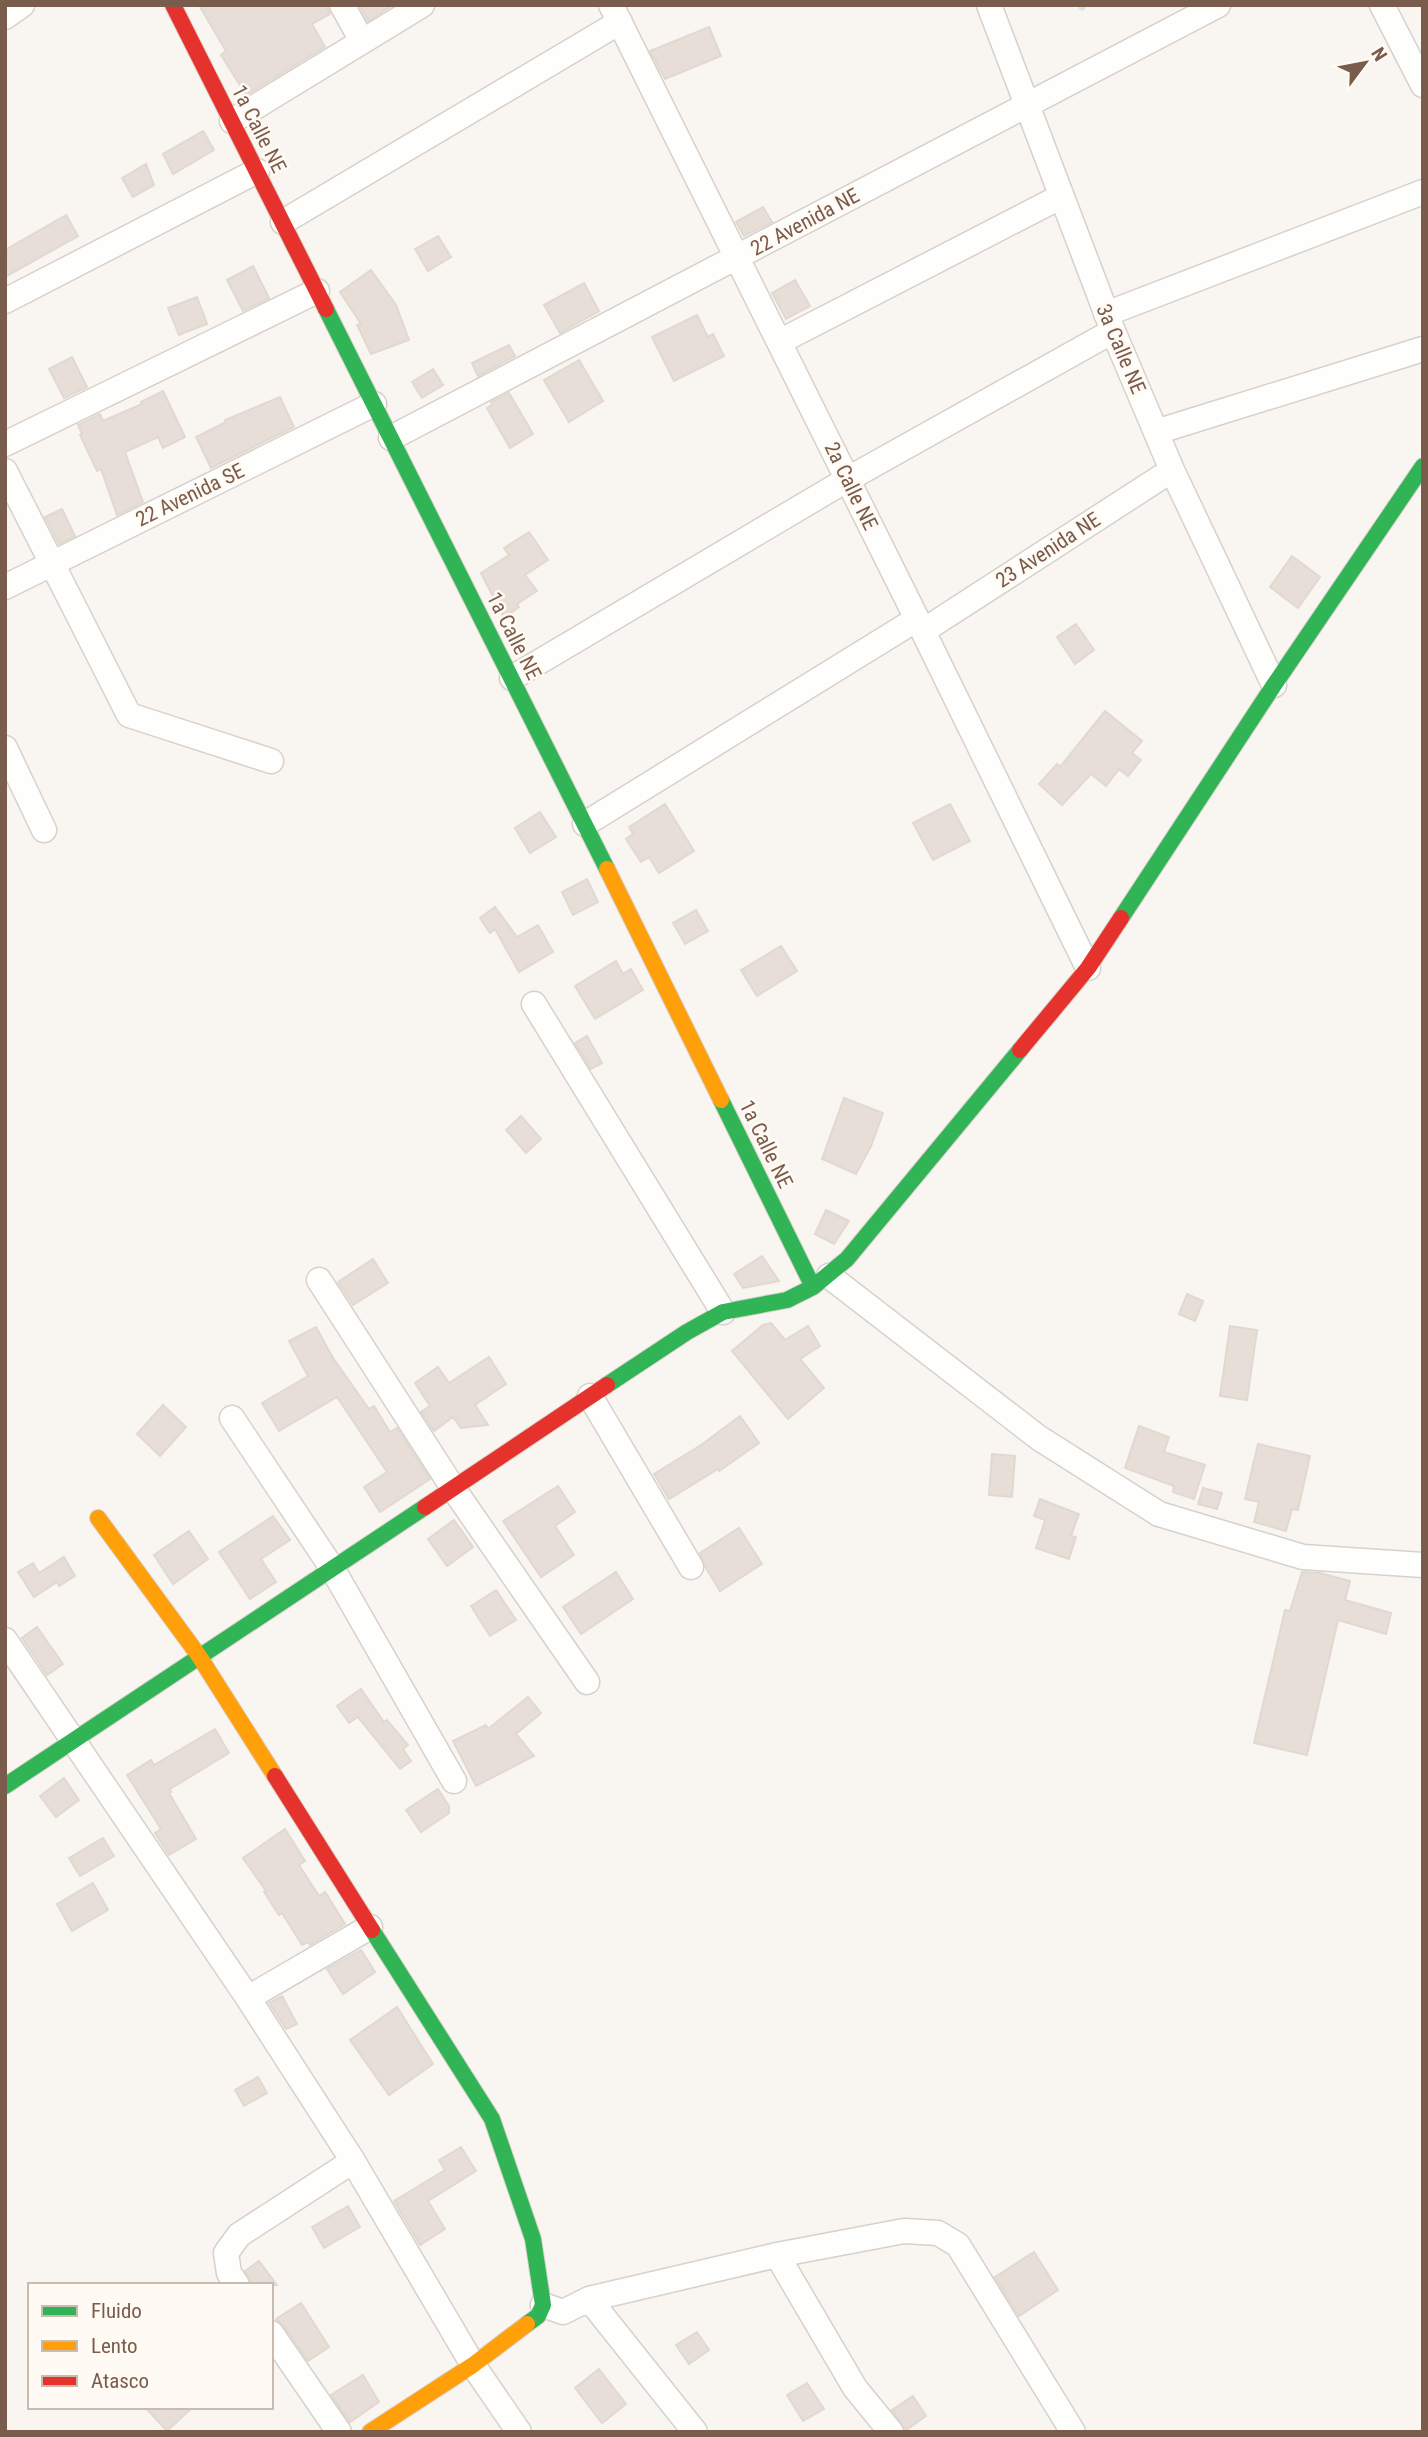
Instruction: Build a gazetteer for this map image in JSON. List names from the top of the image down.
{
  "streets": {
    "street": [
      "1a Calle NE",
      "22 Avenida NE",
      "3a Calle NE",
      "2a Calle NE",
      "22 Avenida SE",
      "23 Avenida NE"
    ]
  },
  "crossings": [
    ["1a Calle NE", "22 Avenida NE"],
    ["1a Calle NE", "22 Avenida SE"],
    ["1a Calle NE", "23 Avenida NE"],
    ["22 Avenida NE", "3a Calle NE"],
    ["22 Avenida NE", "2a Calle NE"],
    ["3a Calle NE", "23 Avenida NE"],
    ["2a Calle NE", "23 Avenida NE"]
  ],
  "legend": ["Fluido", "Lento", "Atasco"],
  "north": "top right"
}
